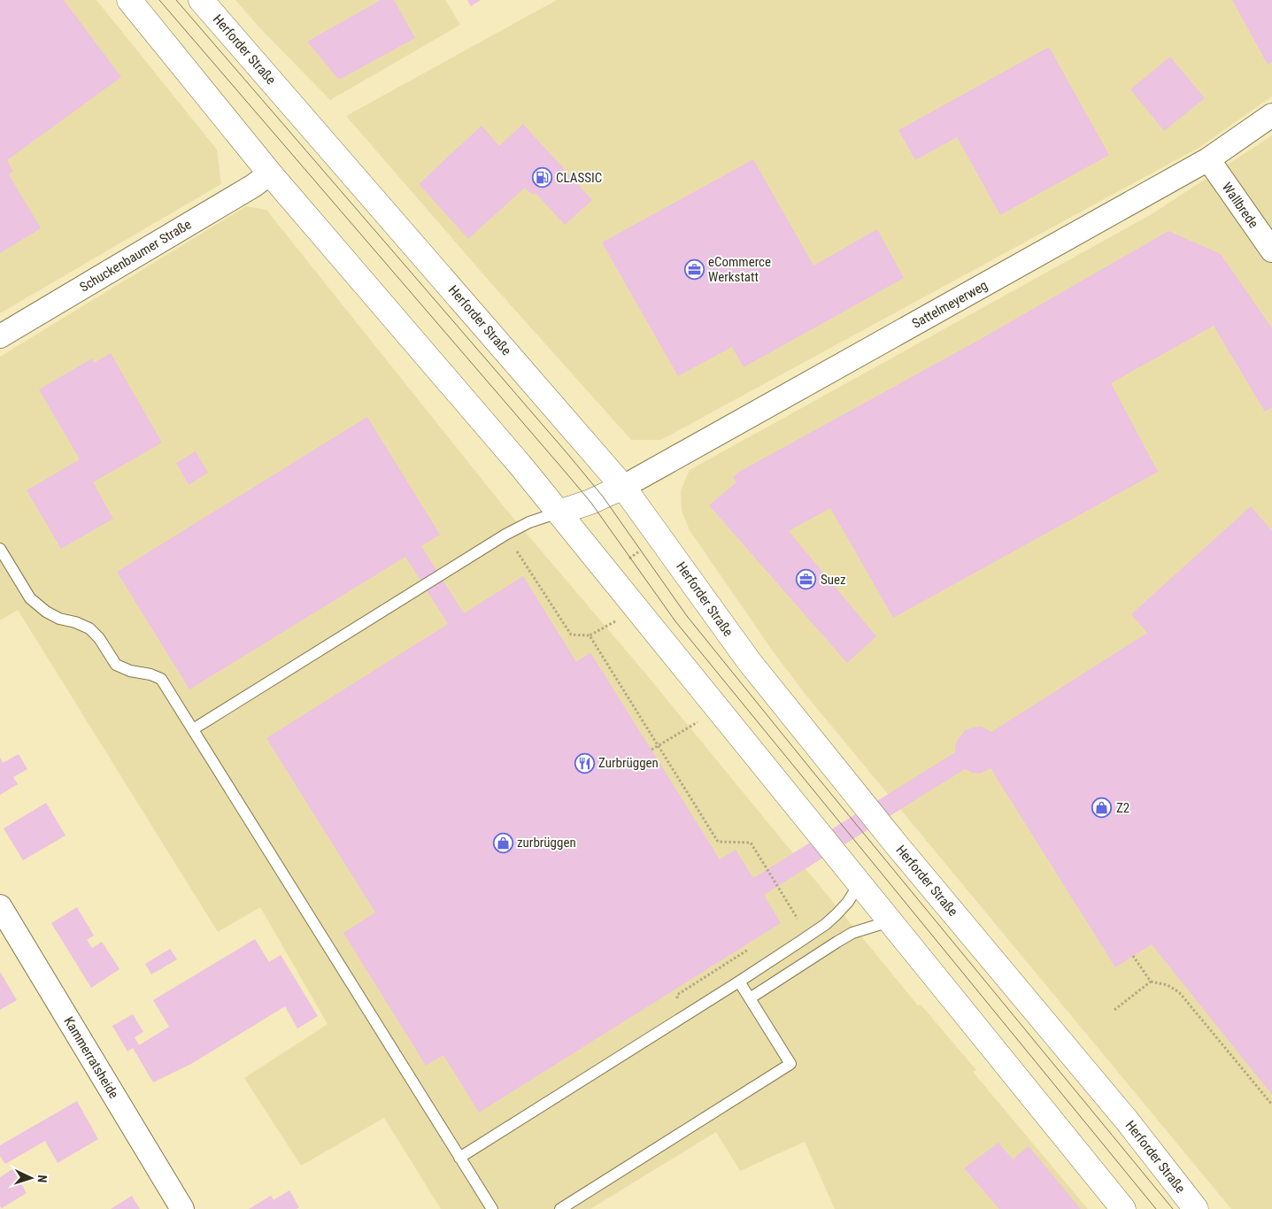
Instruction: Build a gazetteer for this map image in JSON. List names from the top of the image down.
{
  "streets": {
    "main road": ["Herforder Straße"],
    "street": [
      "Wallbrede",
      "Schuckenbaumer Straße",
      "Sattelmeyerweg",
      "Kammerratsheide"
    ]
  },
  "crossings": [
    ["Herforder Straße", "Sattelmeyerweg"],
    ["Wallbrede", "Sattelmeyerweg"]
  ],
  "places": {
    "fuel station": ["CLASSIC"],
    "office": ["eCommerce Werkstatt", "Suez"],
    "restaurant": ["Zurbrüggen"],
    "shop": ["Z2", "zurbrüggen"]
  },
  "north": "right"
}
